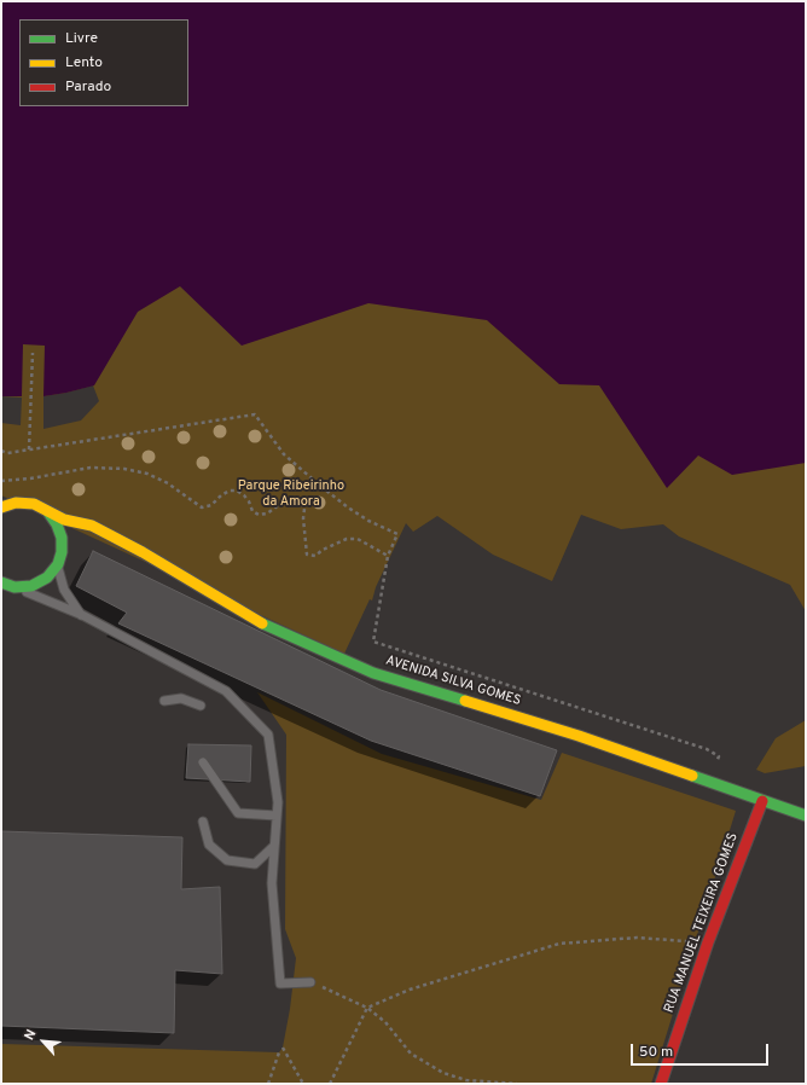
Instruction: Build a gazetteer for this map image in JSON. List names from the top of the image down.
{
  "streets": {
    "street": ["AVENIDA SILVA GOMES", "RUA MANUEL TEIXEIRA GOMES"]
  },
  "crossings": [
    ["AVENIDA SILVA GOMES", "RUA MANUEL TEIXEIRA GOMES"]
  ],
  "parks": ["Parque Ribeirinho da Amora"],
  "legend": ["Livre", "Lento", "Parado"],
  "scale_bar": "50 m",
  "north": "top left"
}
